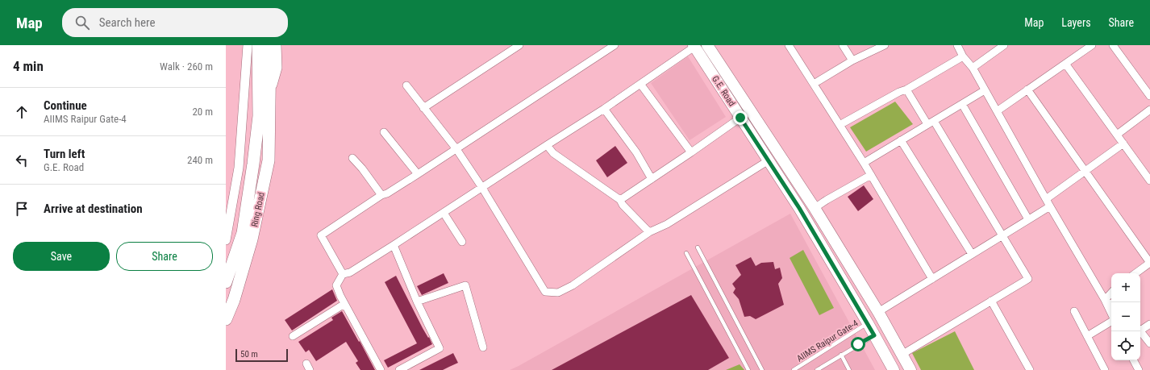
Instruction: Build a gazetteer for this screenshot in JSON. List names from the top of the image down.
{
  "streets": {
    "highway": ["Ring Road"],
    "main road": ["G.E. Road"],
    "lane": ["AIIMS Raipur Gate-4"]
  },
  "crossings": [
    ["G.E. Road", "AIIMS Raipur Gate-4"]
  ],
  "scale_bar": "50 m",
  "page": {
    "header": "Map",
    "search": "Search here",
    "nav": ["Map", "Layers", "Share"],
    "heading": ["4 min", "Walk · 260 m"],
    "list": [
      ["Continue", "AIIMS Raipur Gate-4", "20 m"],
      ["Turn left", "G.E. Road", "240 m"],
      "Arrive at destination"
    ],
    "buttons": ["Save", "Share"],
    "map_buttons": ["+", "−"],
    "scale": "50 m"
  }
}
